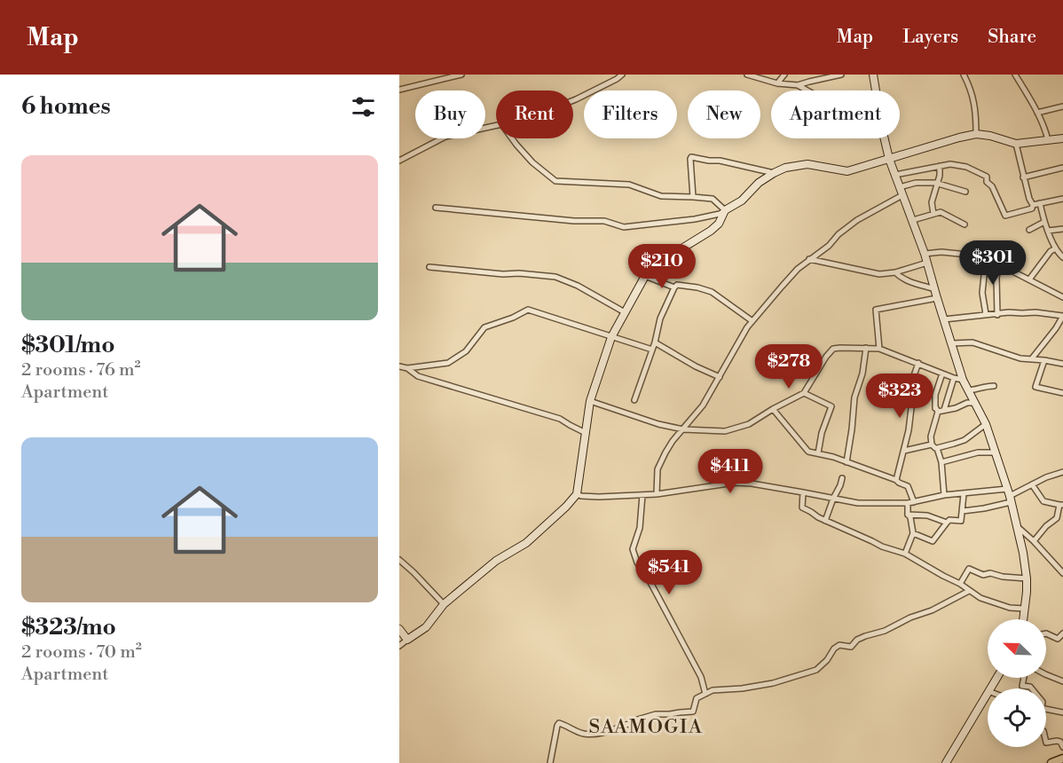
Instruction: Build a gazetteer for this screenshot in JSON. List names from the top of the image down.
{
  "districts": ["SAAMOGIA"],
  "north": "top left",
  "page": {
    "header": "Map",
    "nav": ["Map", "Layers", "Share"],
    "heading": "6 homes",
    "chip": [
      "Buy",
      "Rent",
      "Filters",
      "New",
      "Apartment"
    ],
    "list": [
      {
        "name": "$301/mo",
        "note": "2 rooms · 76 m² · Apartment"
      },
      {
        "name": "$323/mo",
        "note": "2 rooms · 70 m² · Apartment"
      }
    ],
    "price": [
      "$301",
      "$210",
      "$278",
      "$323",
      "$411",
      "$541"
    ]
  }
}
